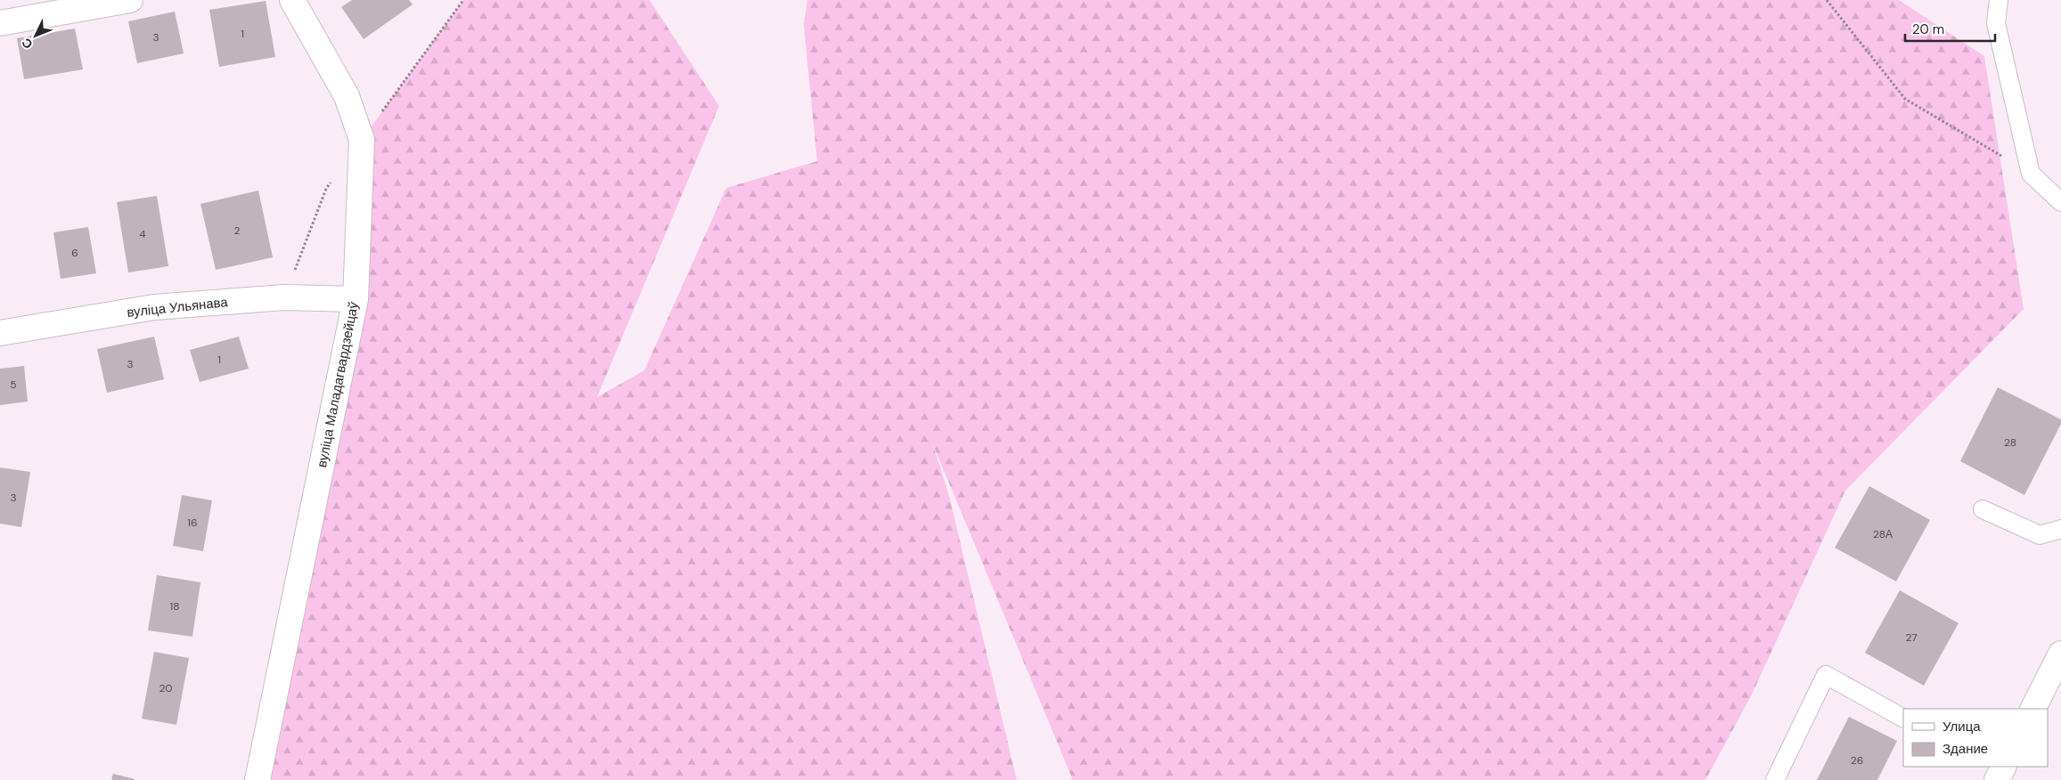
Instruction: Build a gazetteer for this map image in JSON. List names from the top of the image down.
{
  "streets": {
    "street": ["вуліца Ульянава", "вуліца Маладагвардзейцаў"]
  },
  "crossings": [
    ["вуліца Ульянава", "вуліца Маладагвардзейцаў"]
  ],
  "house_numbers": [
    "1",
    "3",
    "2",
    "4",
    "6",
    "1",
    "3",
    "5",
    "28",
    "3",
    "16",
    "28А",
    "18",
    "27",
    "20",
    "26"
  ],
  "legend": ["Улица", "Здание"],
  "scale_bar": "20 m",
  "north": "bottom left"
}
